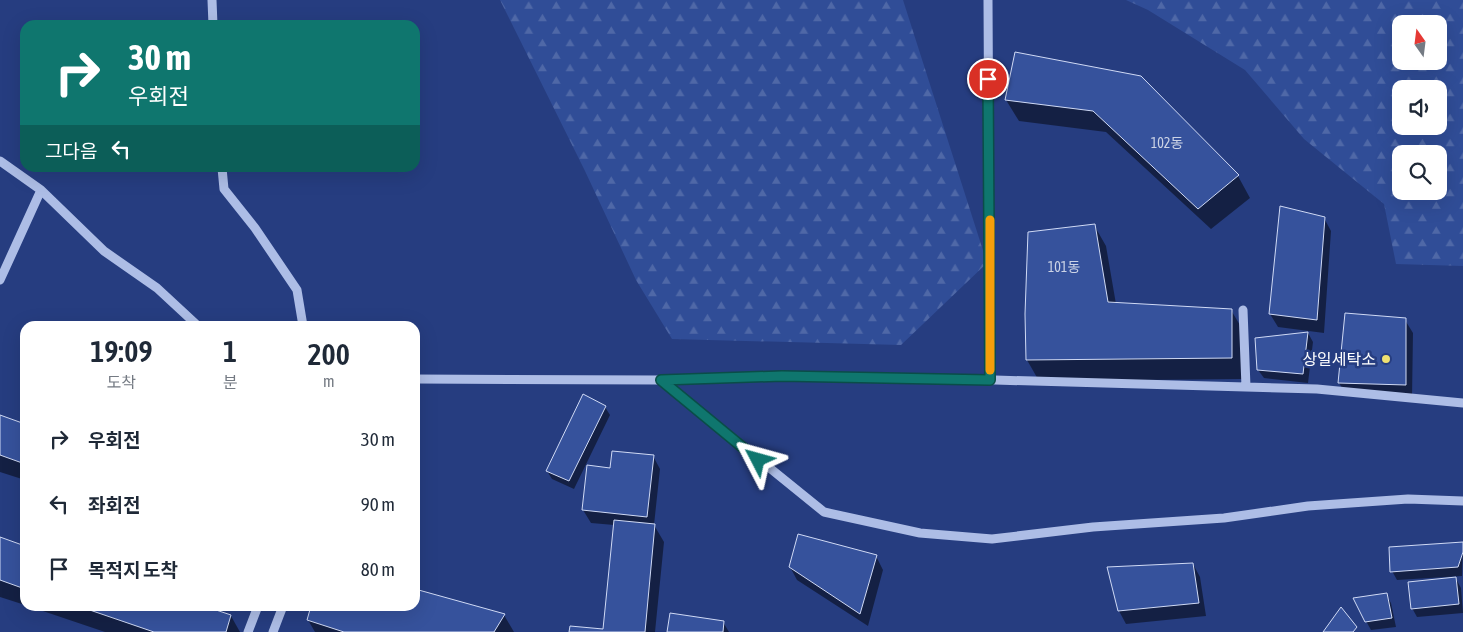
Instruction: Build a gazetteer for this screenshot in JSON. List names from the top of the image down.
{
  "places": ["상일세탁소"],
  "house_numbers": ["102동", "101동"],
  "north": "top",
  "page": {
    "turn": ["30 m", "우회전"],
    "then": "그다음",
    "eta": [
      "19:09",
      "도착",
      "1",
      "분",
      "200",
      "m"
    ],
    "list": [
      {
        "name": "우회전",
        "value": "30 m"
      },
      {
        "name": "좌회전",
        "value": "90 m"
      },
      {
        "name": "목적지 도착",
        "value": "80 m"
      }
    ]
  }
}
